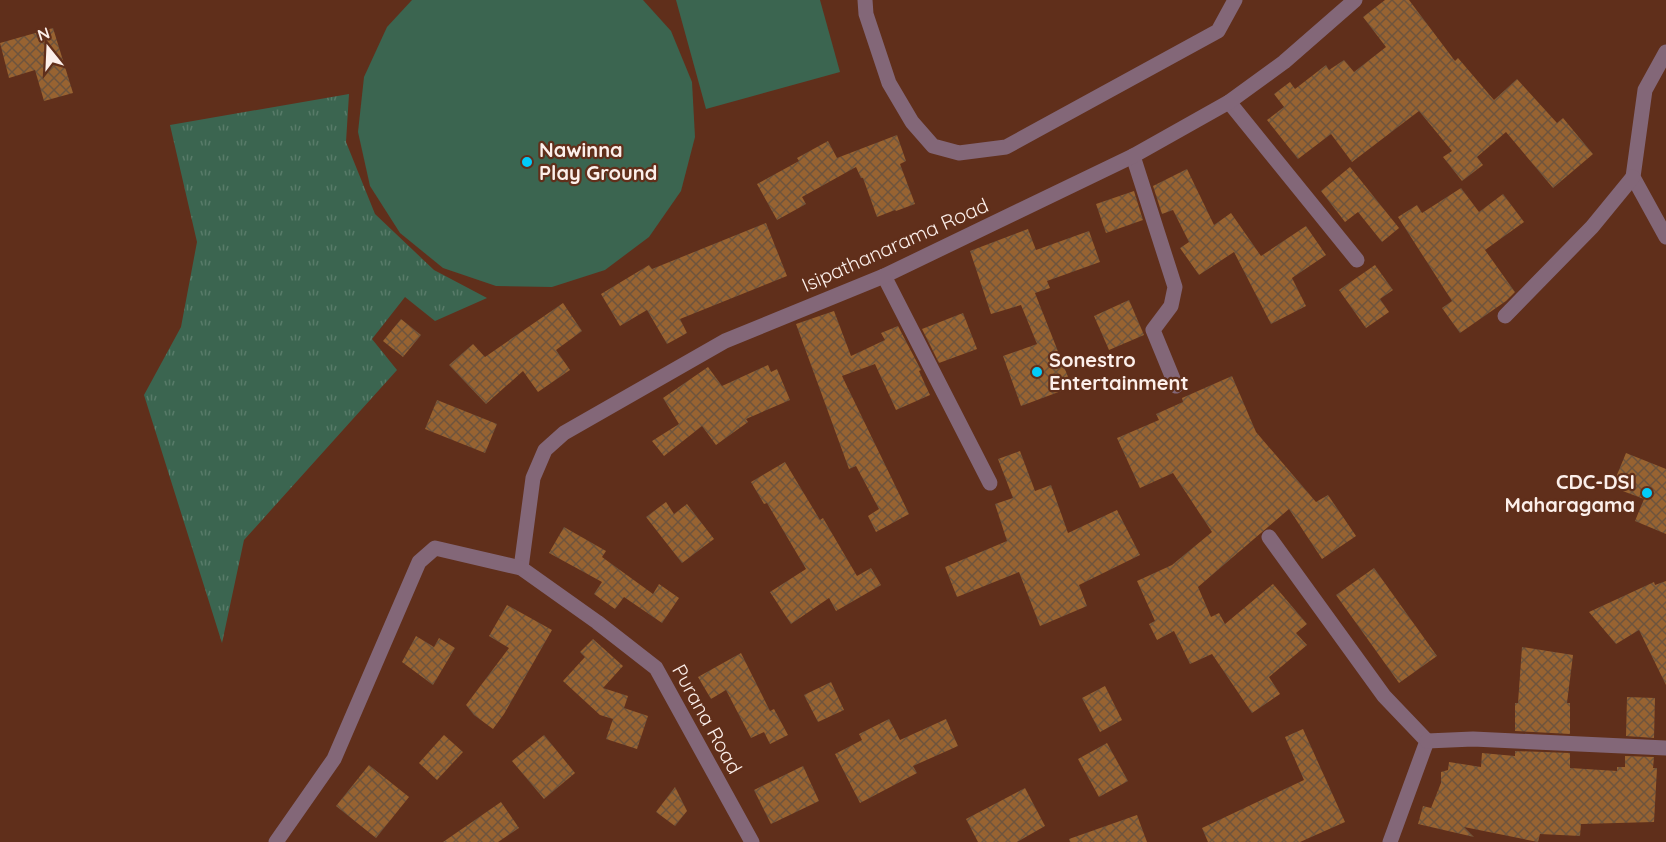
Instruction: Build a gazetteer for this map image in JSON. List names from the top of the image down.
{
  "streets": {
    "street": ["Isipathanarama Road", "Purana Road"]
  },
  "crossings": [
    ["Isipathanarama Road", "Purana Road"]
  ],
  "places": ["Nawinna Play Ground", "Sonestro Entertainment", "CDC-DSI Maharagama"],
  "north": "top"
}
